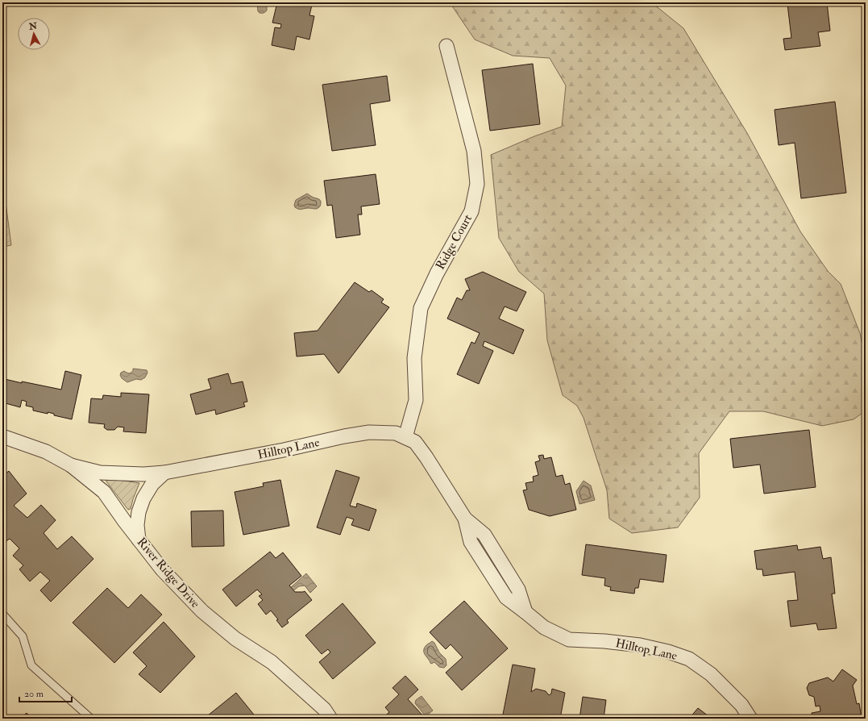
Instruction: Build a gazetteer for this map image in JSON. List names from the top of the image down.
{
  "streets": {
    "street": ["Ridge Court", "Hilltop Lane", "River Ridge Drive"]
  },
  "crossings": [
    ["Ridge Court", "Hilltop Lane"],
    ["Hilltop Lane", "River Ridge Drive"]
  ],
  "scale_bar": "20 m",
  "north": "top"
}
